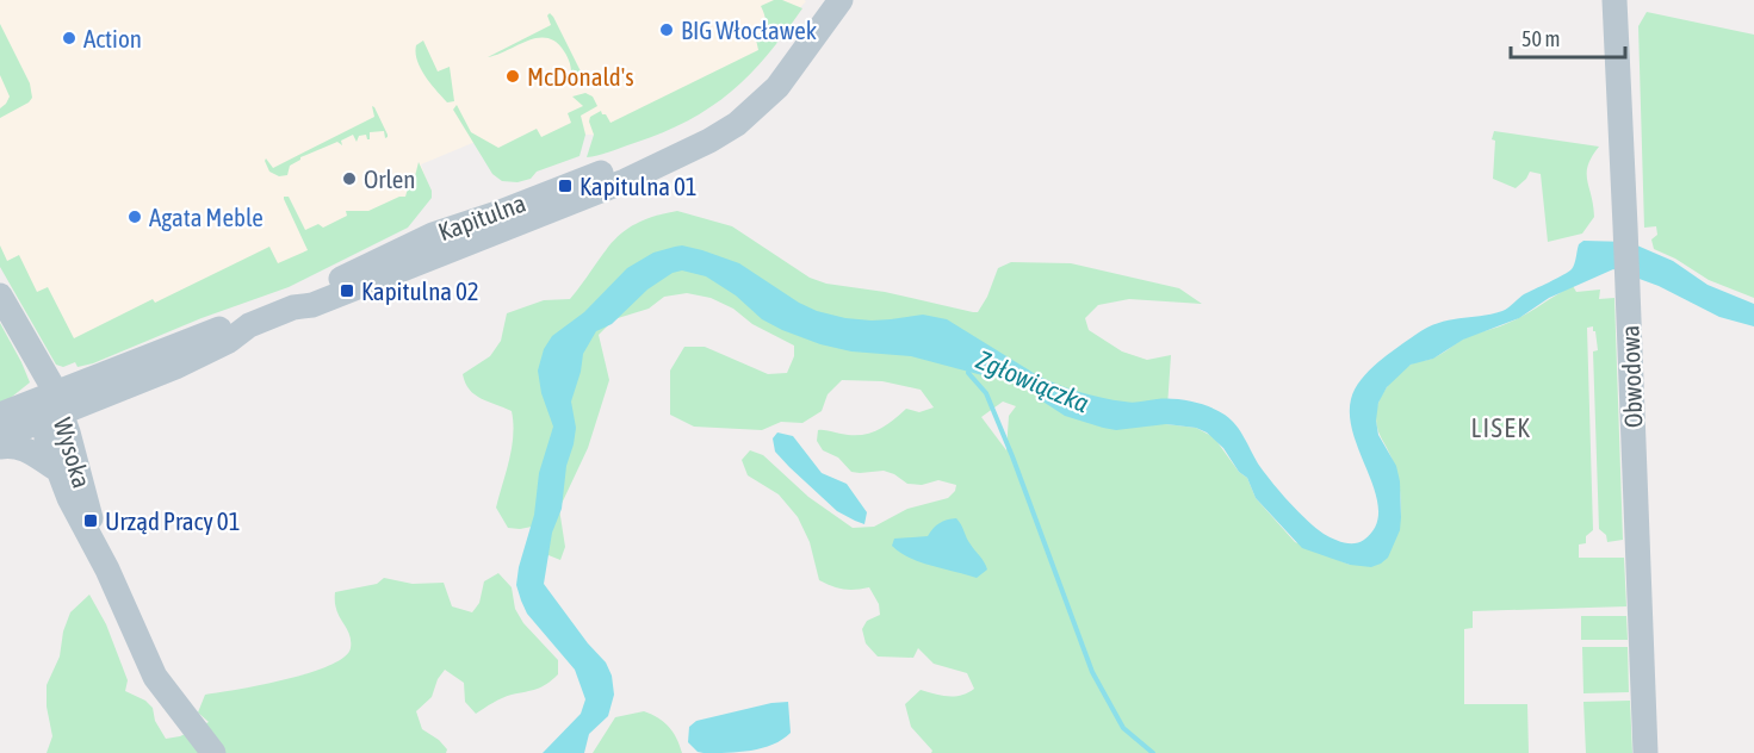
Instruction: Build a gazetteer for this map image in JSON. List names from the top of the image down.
{
  "streets": {
    "street": ["Kapitulna", "Obwodowa", "Wysoka"]
  },
  "crossings": [
    ["Kapitulna", "Wysoka"]
  ],
  "districts": ["LISEK"],
  "water": ["Zgłowiączka"],
  "places": {
    "other": [
      "BIG Włocławek",
      "Action",
      "McDonald's",
      "Orlen",
      "Agata Meble"
    ],
    "transit": ["Kapitulna 01", "Kapitulna 02", "Urząd Pracy 01"]
  },
  "scale_bar": "50 m"
}
